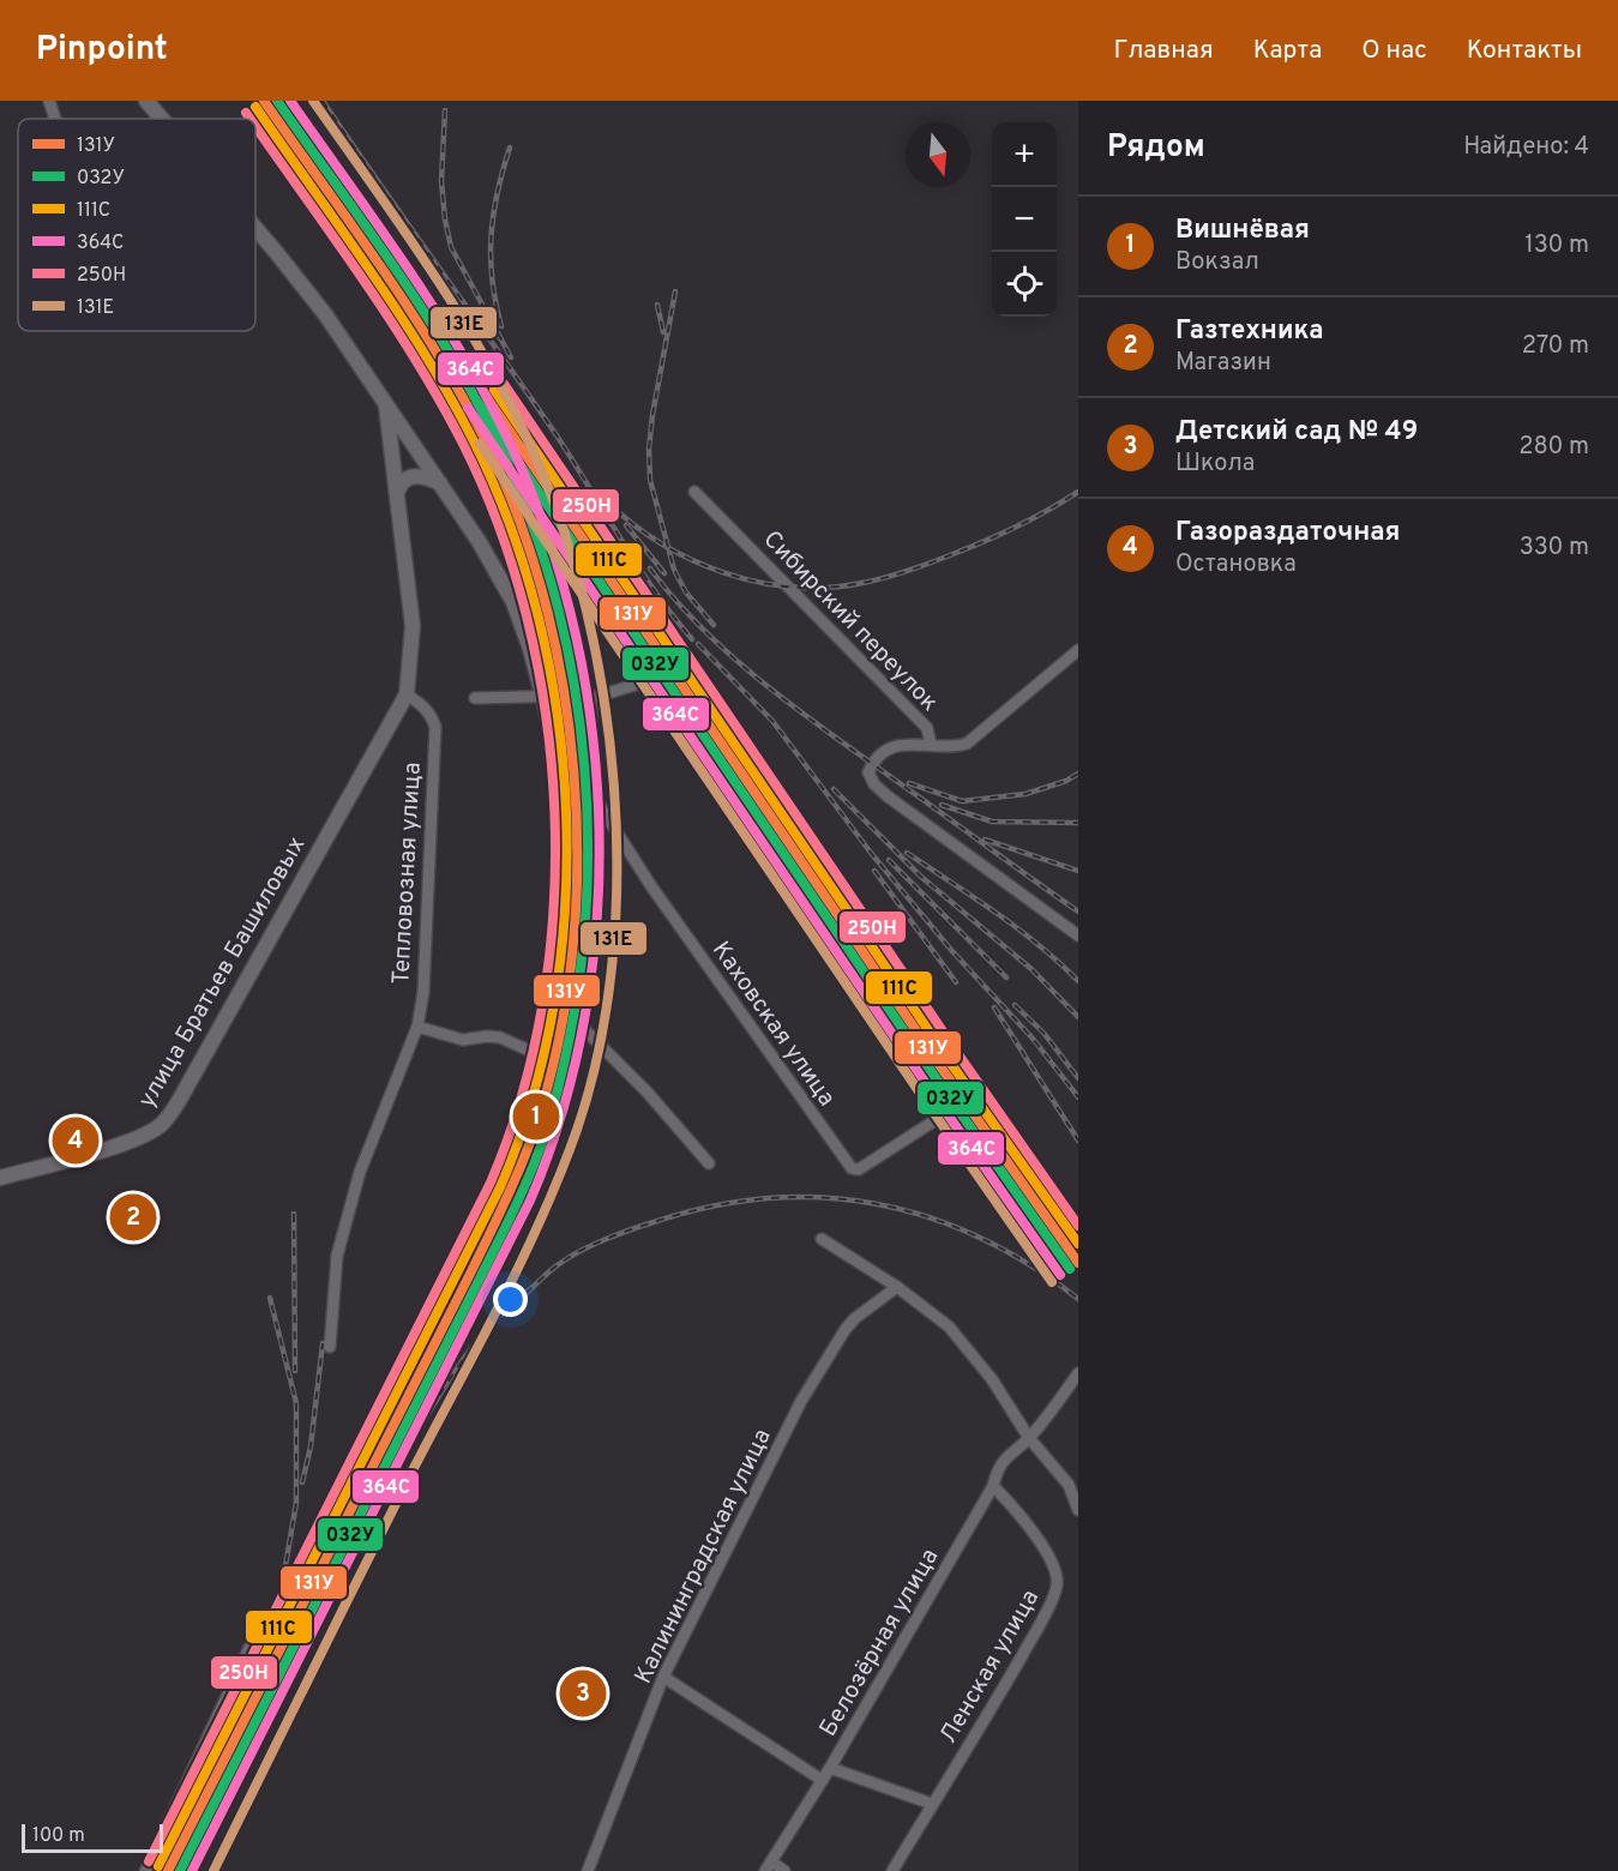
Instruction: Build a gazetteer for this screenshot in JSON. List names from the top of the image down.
{
  "streets": {
    "street": [
      "Сибирский переулок",
      "Тепловозная улица",
      "улица Братьев Башиловых",
      "Каховская улица",
      "Калининградская улица",
      "Белозёрная улица",
      "Ленская улица"
    ]
  },
  "crossings": [
    ["Тепловозная улица", "улица Братьев Башиловых"],
    ["Белозёрная улица", "Ленская улица"]
  ],
  "lines": [
    "transit line 131У",
    "transit line 032У",
    "transit line 364С",
    "transit line 131Е",
    "transit line 111С",
    "transit line 250Н"
  ],
  "legend": [
    "131У",
    "032У",
    "111С",
    "364С",
    "250Н",
    "131Е"
  ],
  "scale_bar": "100 m",
  "north": "bottom",
  "page": {
    "header": "Pinpoint",
    "nav": [
      "Главная",
      "Карта",
      "О нас",
      "Контакты"
    ],
    "heading": ["Рядом", "Найдено: 4"],
    "map_buttons": ["+", "−"],
    "list": [
      {
        "mark": "1",
        "name": "Вишнёвая",
        "note": "Вокзал",
        "value": "130 m"
      },
      {
        "mark": "2",
        "name": "Газтехника",
        "note": "Магазин",
        "value": "270 m"
      },
      {
        "mark": "3",
        "name": "Детский сад № 49",
        "note": "Школа",
        "value": "280 m"
      },
      {
        "mark": "4",
        "name": "Газораздаточная",
        "note": "Остановка",
        "value": "330 m"
      }
    ],
    "pins": [
      "1",
      "4",
      "2",
      "3"
    ],
    "scale": "100 m"
  }
}
